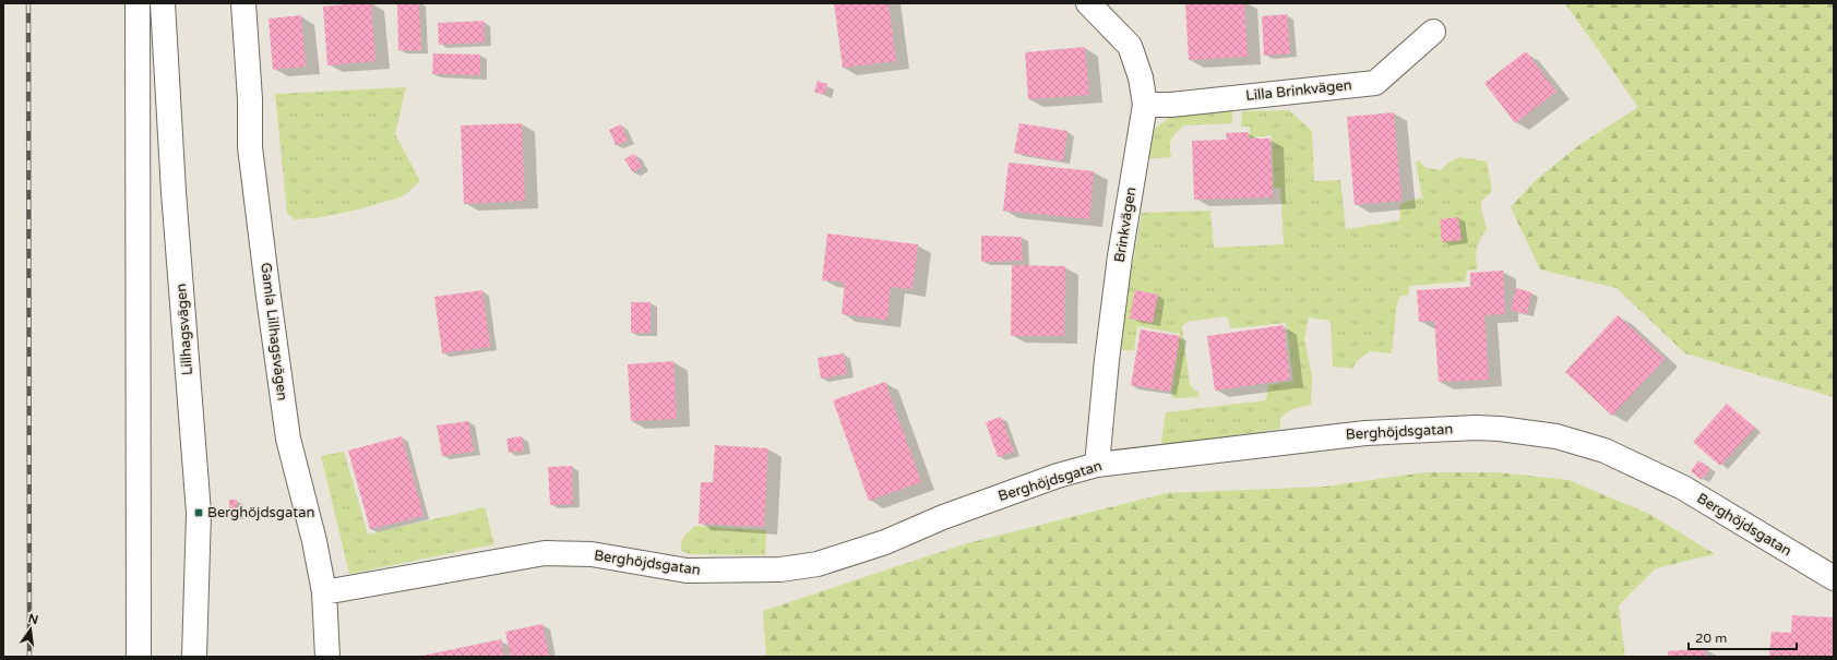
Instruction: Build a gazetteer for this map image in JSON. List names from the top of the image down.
{
  "streets": {
    "street": [
      "Lilla Brinkvägen",
      "Brinkvägen",
      "Lillhagsvägen",
      "Gamla Lillhagsvägen",
      "Berghöjdsgatan"
    ]
  },
  "crossings": [
    ["Lilla Brinkvägen", "Brinkvägen"],
    ["Brinkvägen", "Berghöjdsgatan"],
    ["Gamla Lillhagsvägen", "Berghöjdsgatan"]
  ],
  "places": {
    "transit": ["Berghöjdsgatan"]
  },
  "scale_bar": "20 m",
  "north": "top"
}
